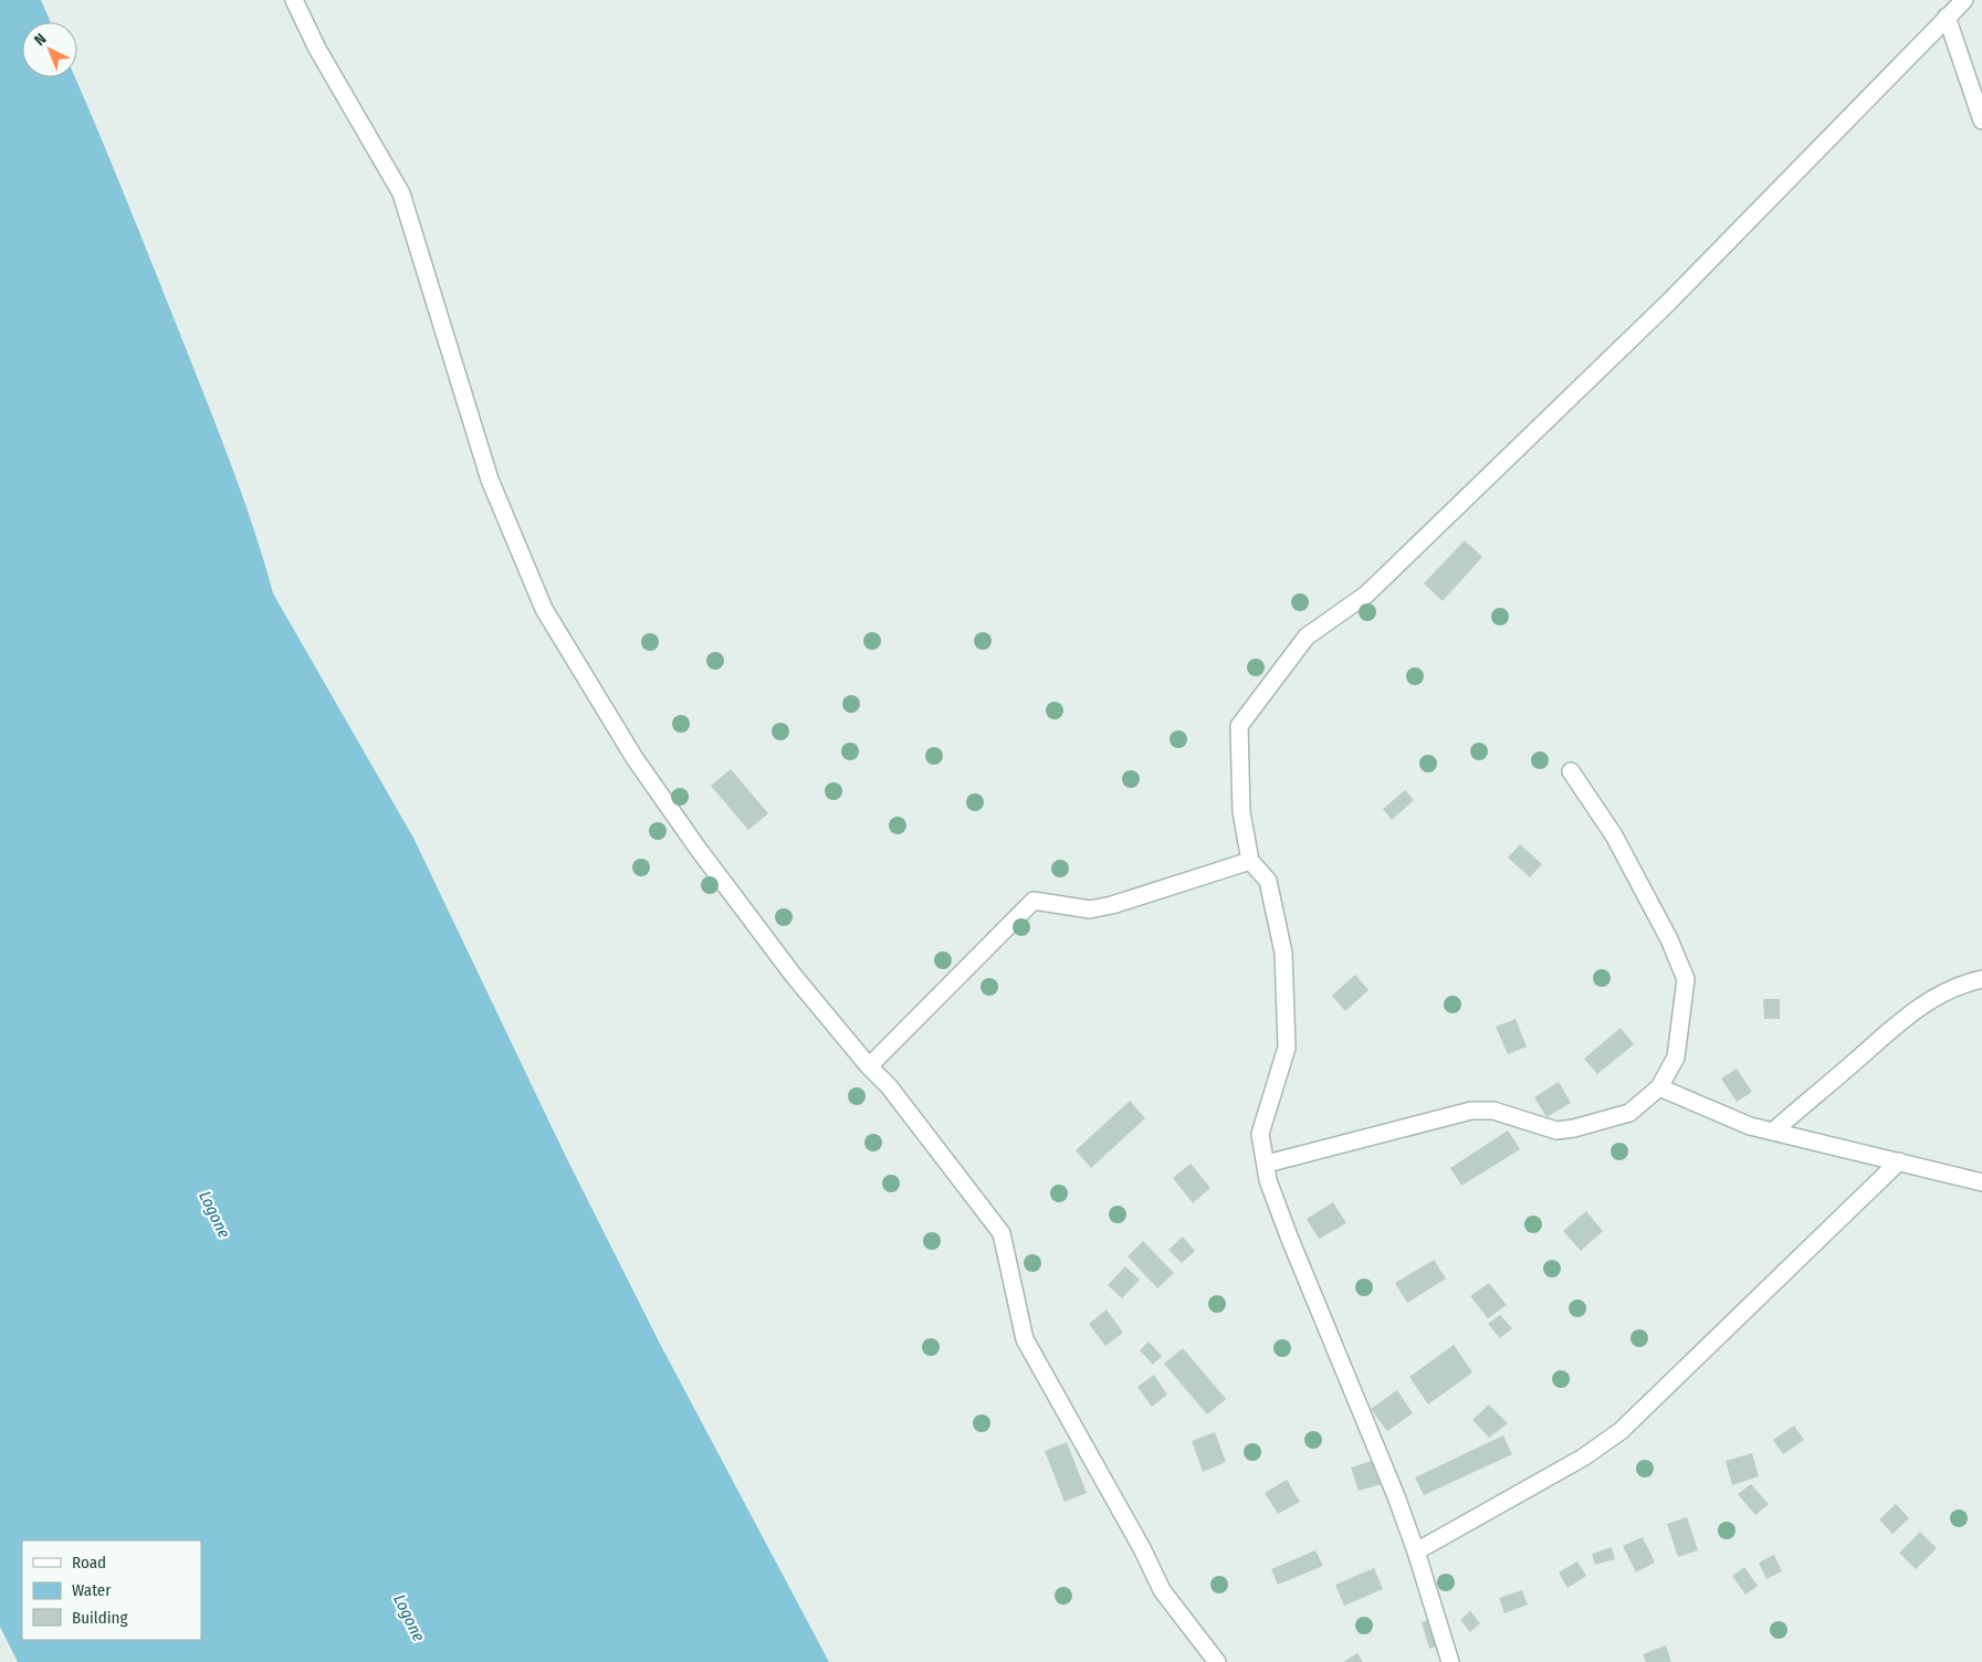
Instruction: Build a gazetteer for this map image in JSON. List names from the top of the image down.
{
  "water": ["Logone"],
  "legend": ["Road", "Water", "Building"],
  "north": "top left"
}
